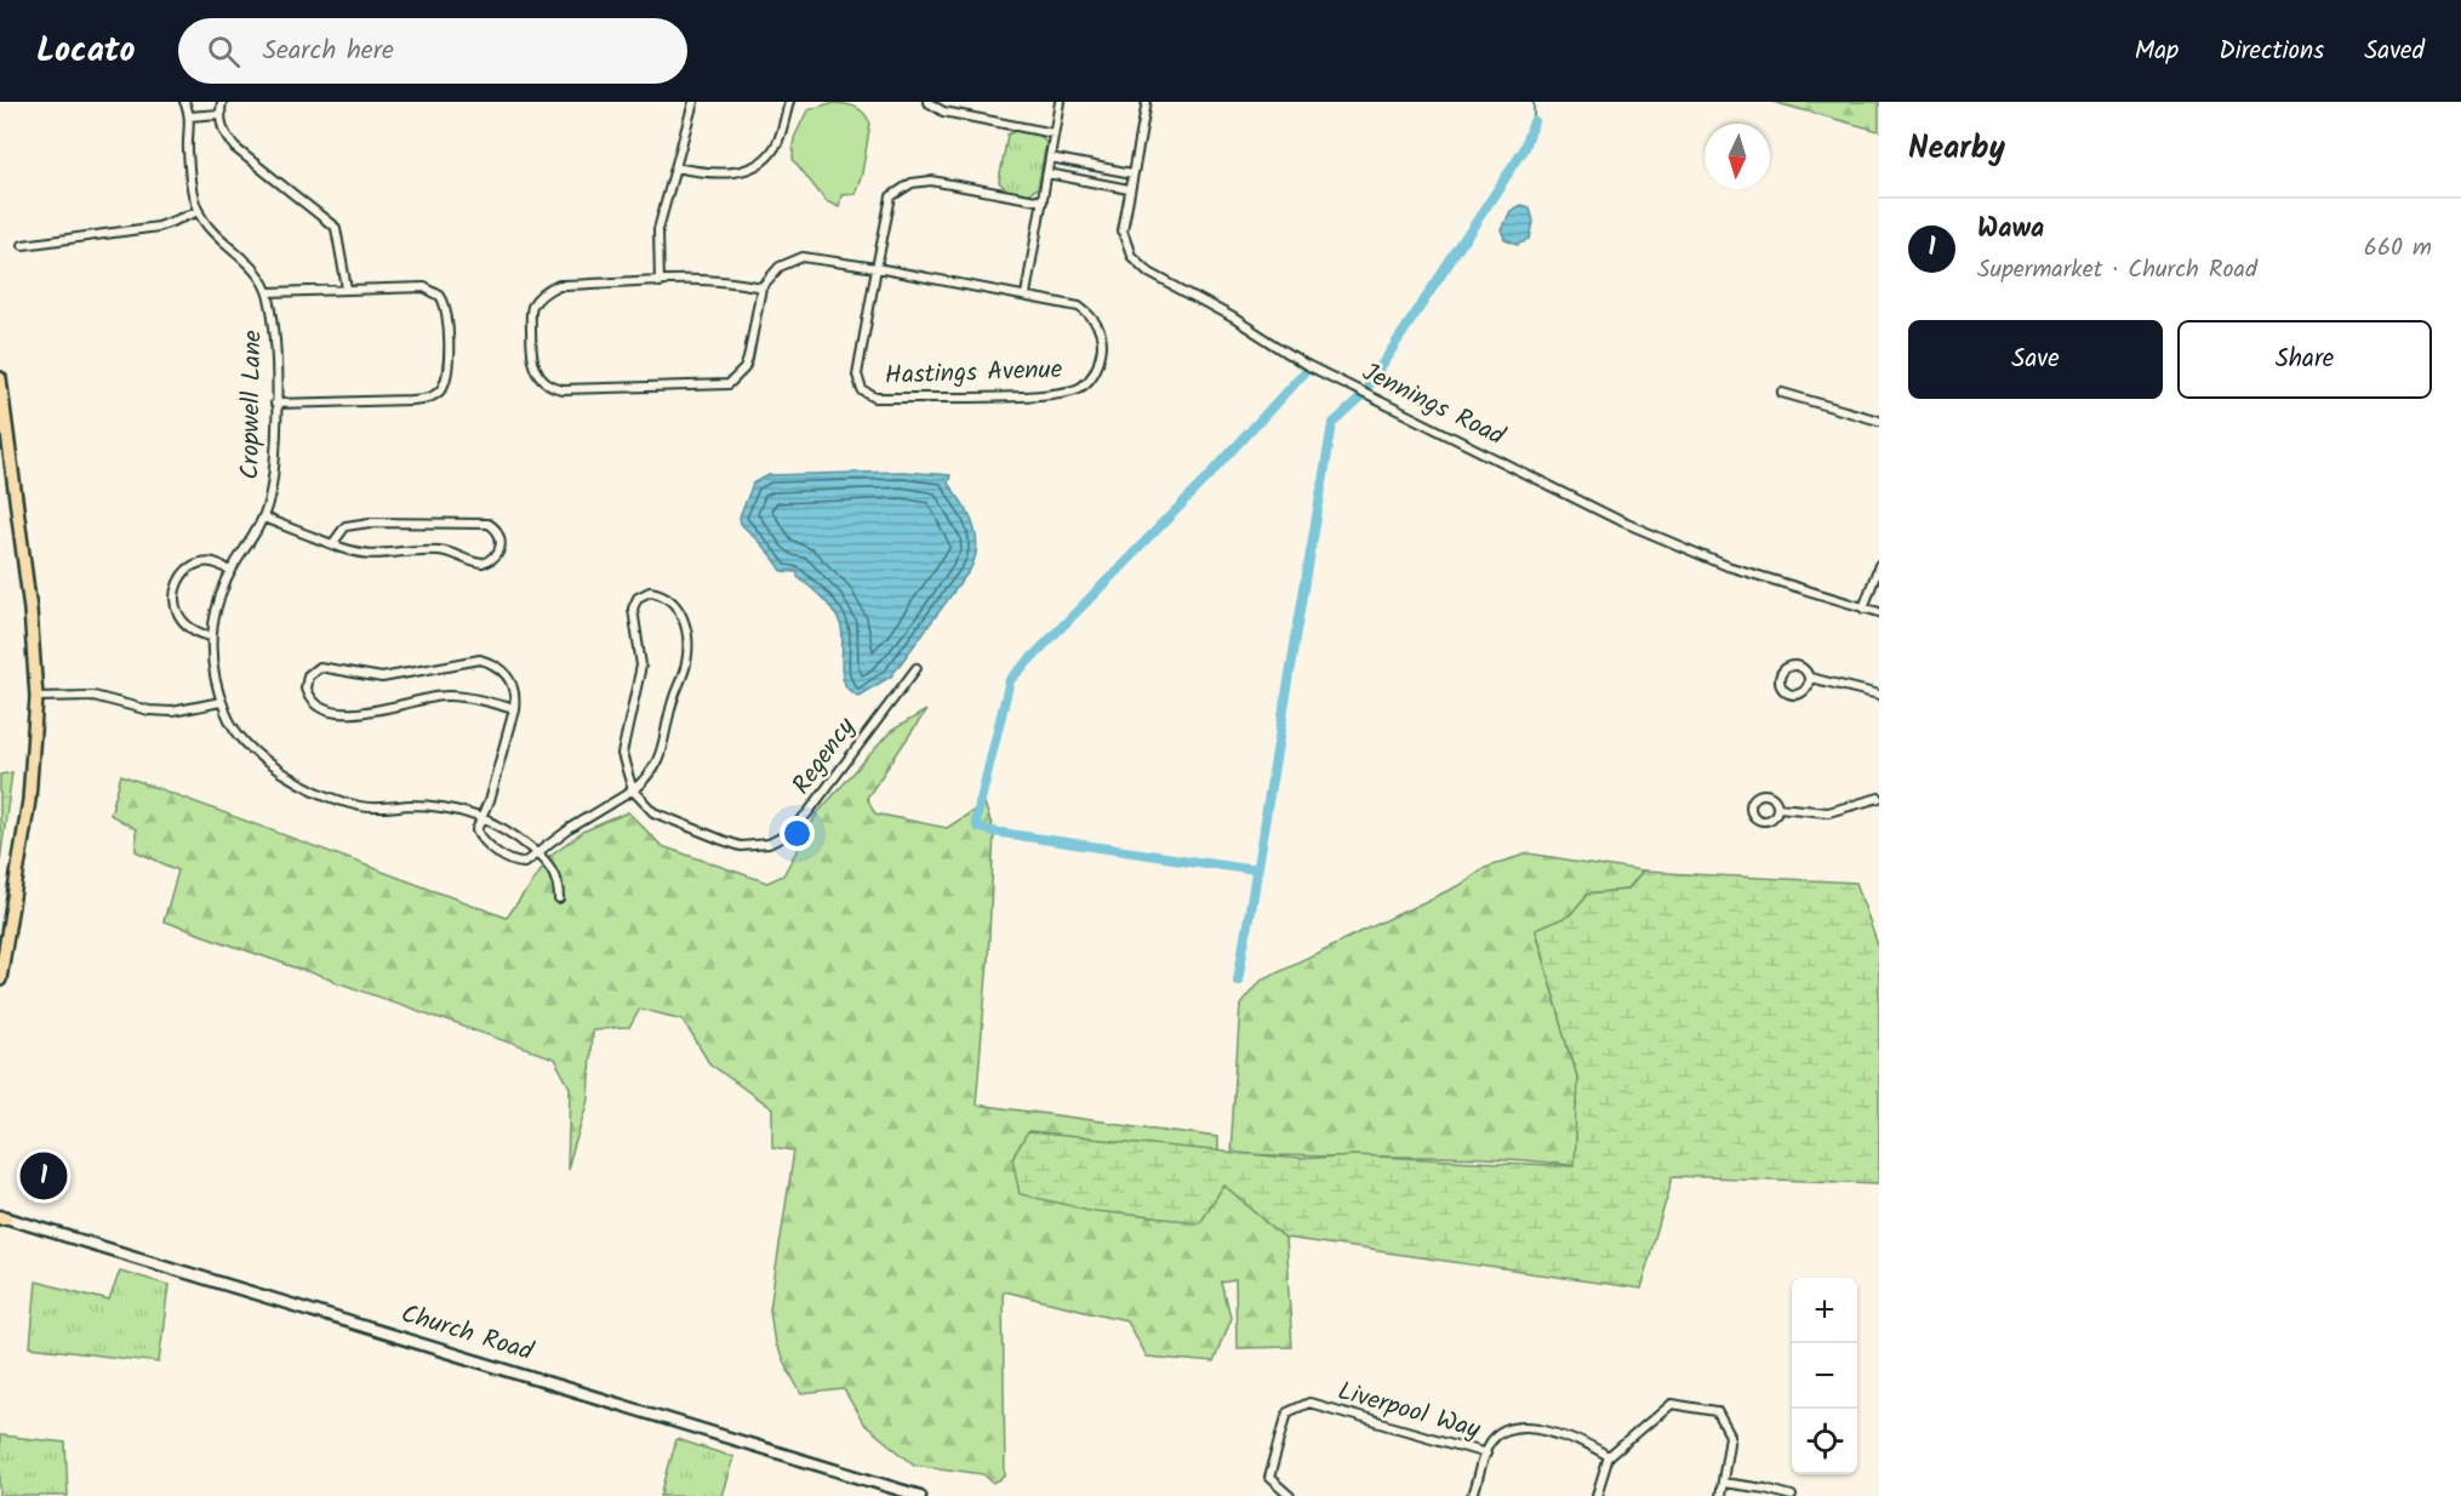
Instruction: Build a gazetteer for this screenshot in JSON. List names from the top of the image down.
{
  "streets": {
    "main road": ["Church Road"],
    "street": [
      "Hastings Avenue",
      "Cropwell Lane",
      "Jennings Road",
      "Regency",
      "Liverpool Way"
    ]
  },
  "north": "bottom",
  "page": {
    "header": "Locato",
    "search": "Search here",
    "nav": ["Map", "Directions", "Saved"],
    "heading": "Nearby",
    "list": [
      {
        "mark": "1",
        "name": "Wawa",
        "note": "Supermarket · Church Road",
        "value": "660 m"
      }
    ],
    "buttons": ["Save", "Share"],
    "pins": "1",
    "map_buttons": ["+", "−"]
  }
}
